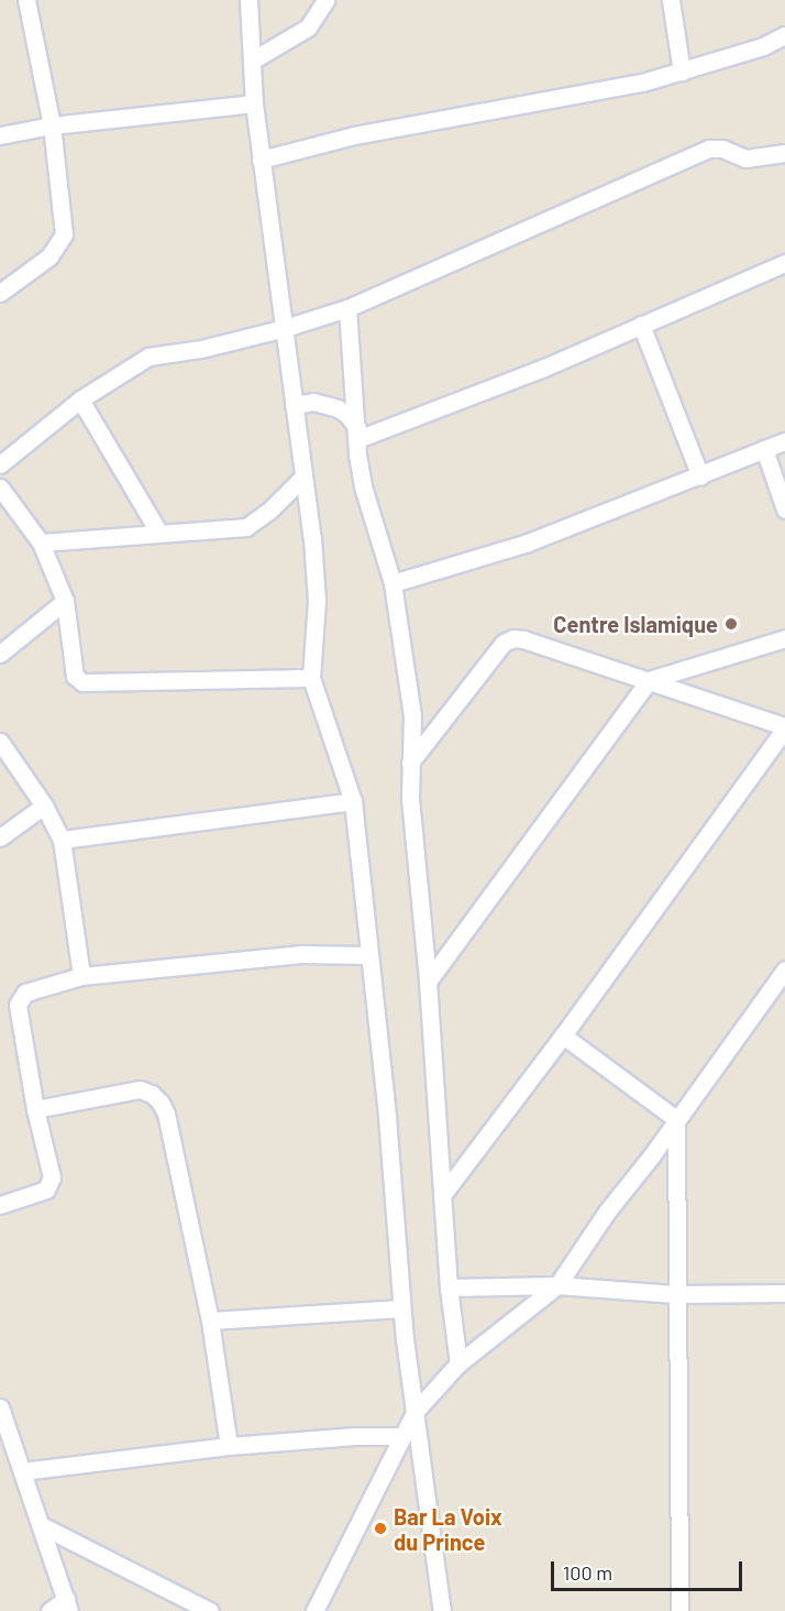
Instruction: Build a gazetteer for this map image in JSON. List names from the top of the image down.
{
  "places": ["Centre Islamique", "Bar La Voix du Prince"],
  "scale_bar": "100 m"
}
